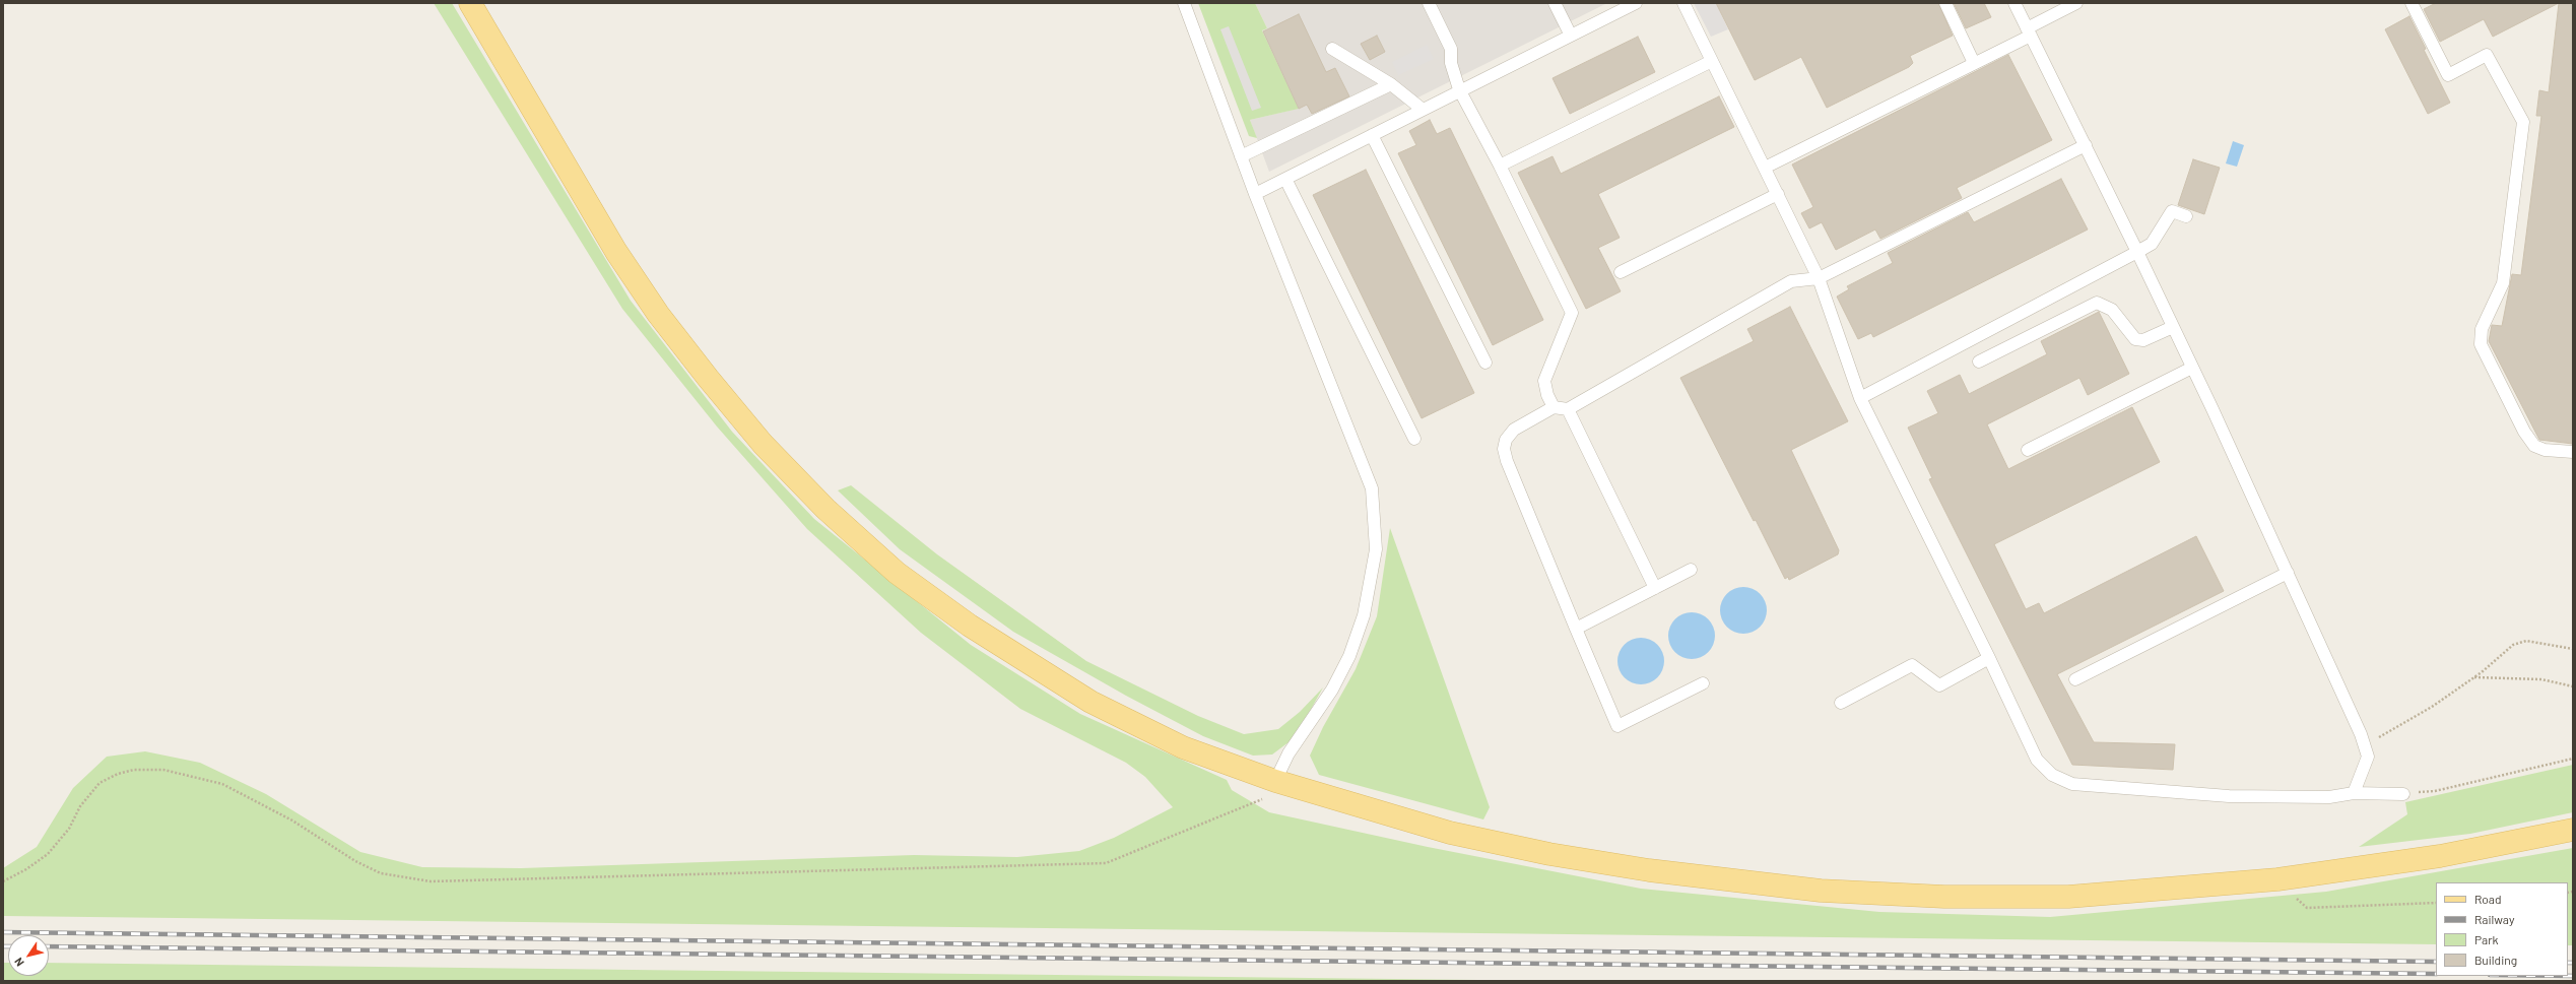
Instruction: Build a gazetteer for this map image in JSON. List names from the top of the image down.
{
  "legend": [
    "Road",
    "Railway",
    "Park",
    "Building"
  ],
  "north": "bottom left"
}
